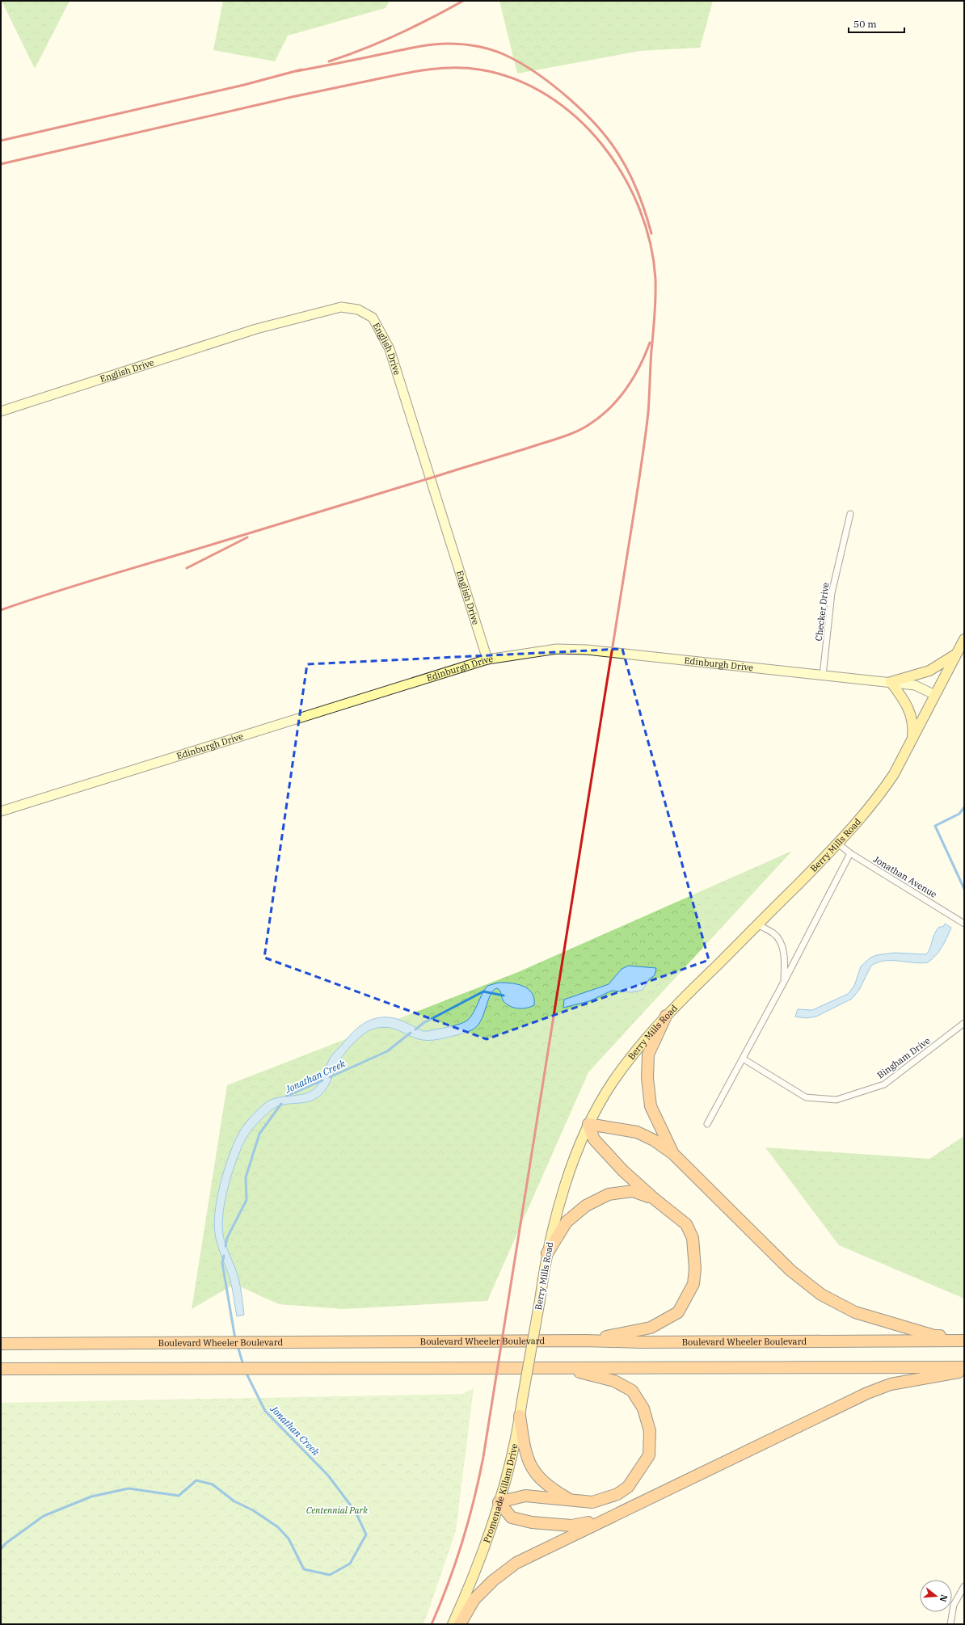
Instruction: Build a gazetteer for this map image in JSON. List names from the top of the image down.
{
  "streets": {
    "highway": ["Boulevard Wheeler Boulevard"],
    "main road": ["Berry Mills Road", "Promenade Killam Drive"],
    "street": [
      "English Drive",
      "Checker Drive",
      "Edinburgh Drive",
      "Jonathan Avenue",
      "Bingham Drive"
    ]
  },
  "crossings": [
    ["English Drive", "Edinburgh Drive"],
    ["Checker Drive", "Edinburgh Drive"],
    ["Edinburgh Drive", "Berry Mills Road"],
    ["Berry Mills Road", "Jonathan Avenue"],
    ["Berry Mills Road", "Promenade Killam Drive"]
  ],
  "water": ["Jonathan Creek"],
  "parks": ["Centennial Park"],
  "scale_bar": "50 m",
  "north": "right"
}
